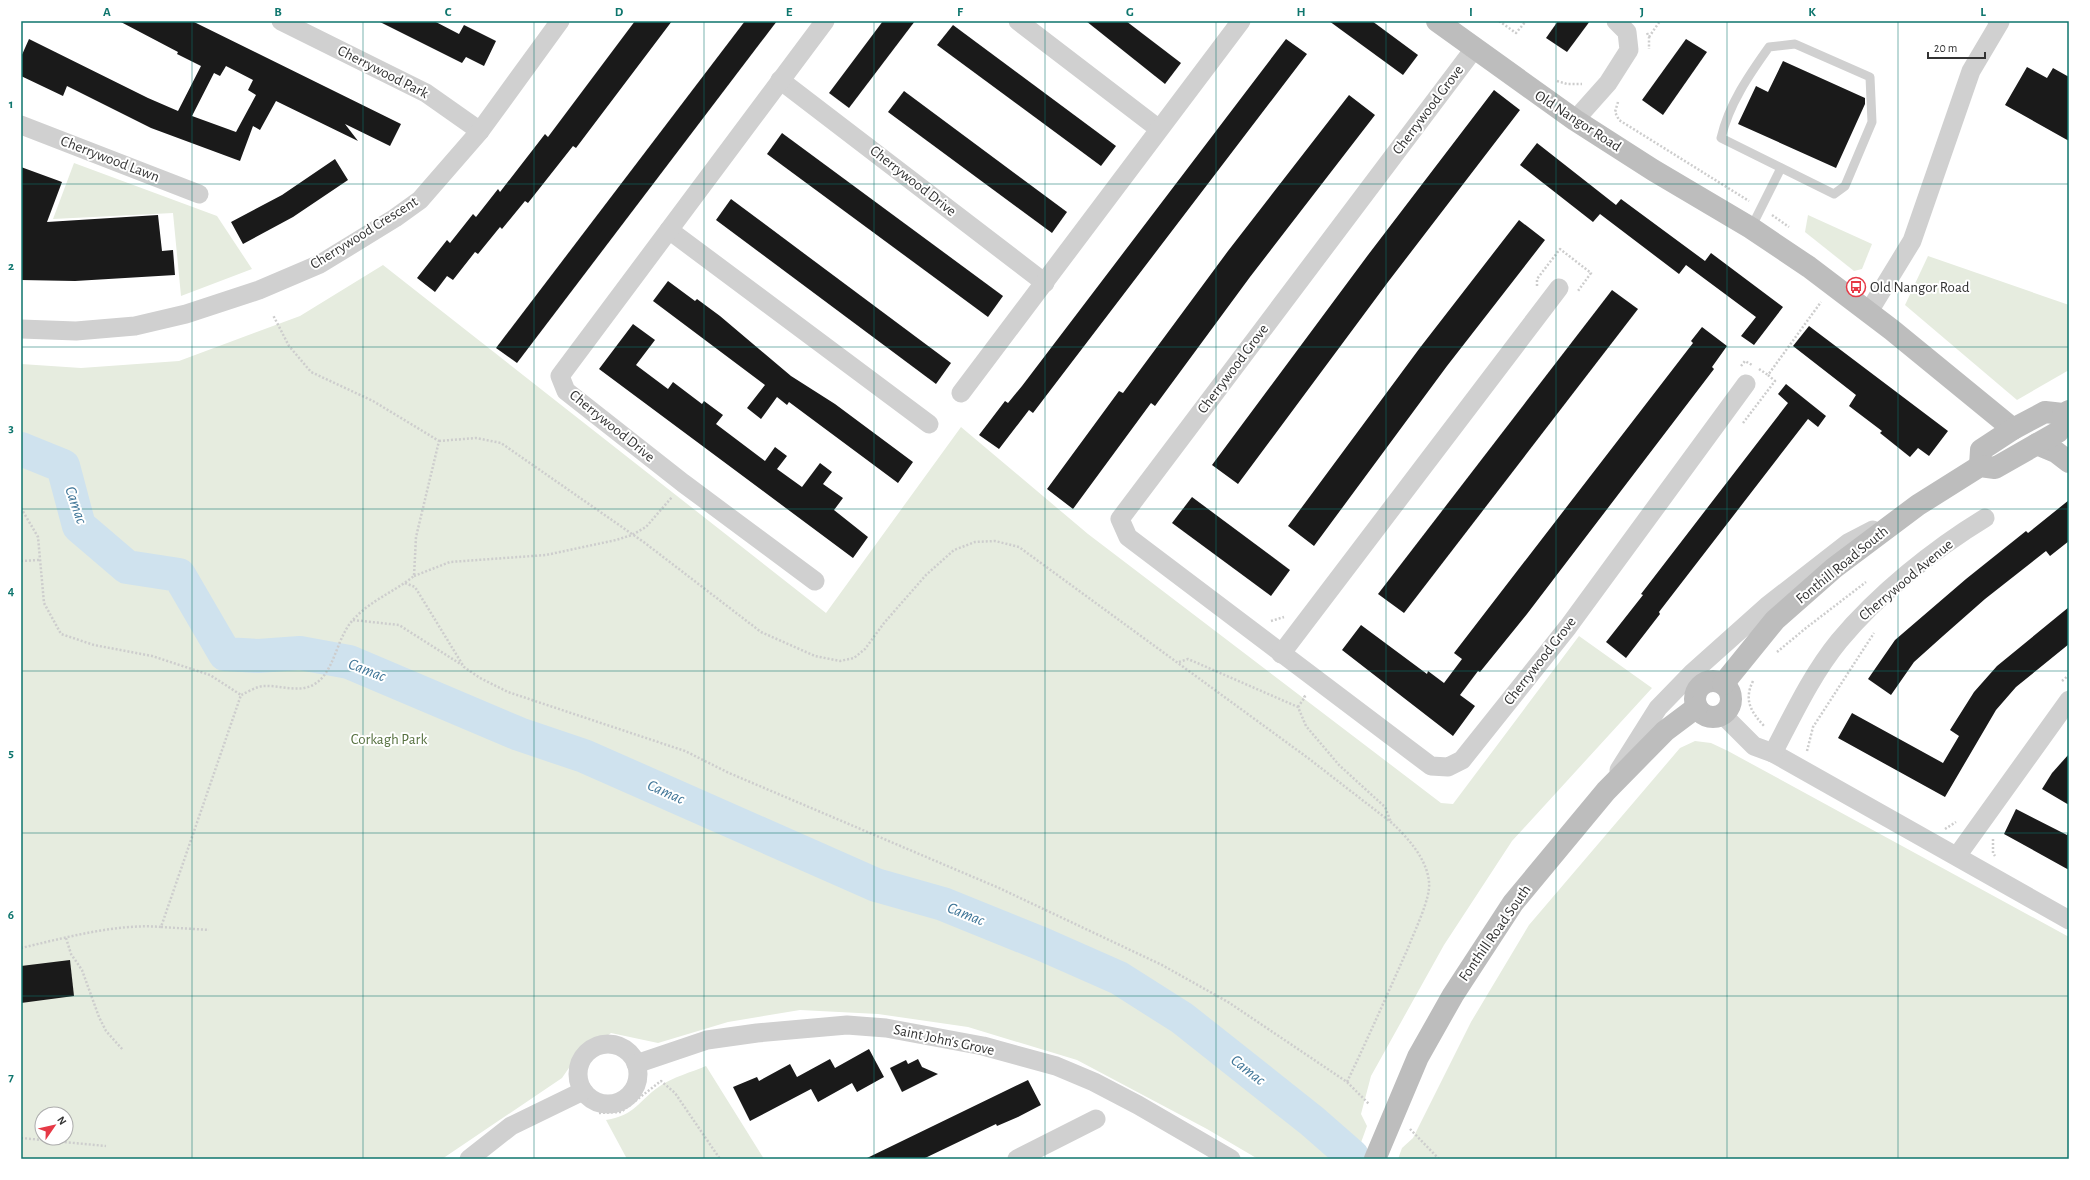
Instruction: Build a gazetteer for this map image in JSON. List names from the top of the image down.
{
  "streets": {
    "main road": ["Old Nangor Road", "Fonthill Road South"],
    "street": [
      "Cherrywood Park",
      "Cherrywood Grove",
      "Cherrywood Lawn",
      "Cherrywood Drive",
      "Cherrywood Crescent",
      "Cherrywood Avenue",
      "Saint John's Grove"
    ]
  },
  "crossings": [
    ["Cherrywood Park", "Cherrywood Crescent"],
    ["Cherrywood Grove", "Old Nangor Road"]
  ],
  "water": ["Camac"],
  "parks": ["Corkagh Park"],
  "places": {
    "bus stop": ["Old Nangor Road"]
  },
  "scale_bar": "20 m",
  "north": "top right",
  "grid": {
    "columns": [
      "A",
      "B",
      "C",
      "D",
      "E",
      "F",
      "G",
      "H",
      "I",
      "J",
      "K",
      "L"
    ],
    "rows": [
      "1",
      "2",
      "3",
      "4",
      "5",
      "6",
      "7"
    ]
  }
}
